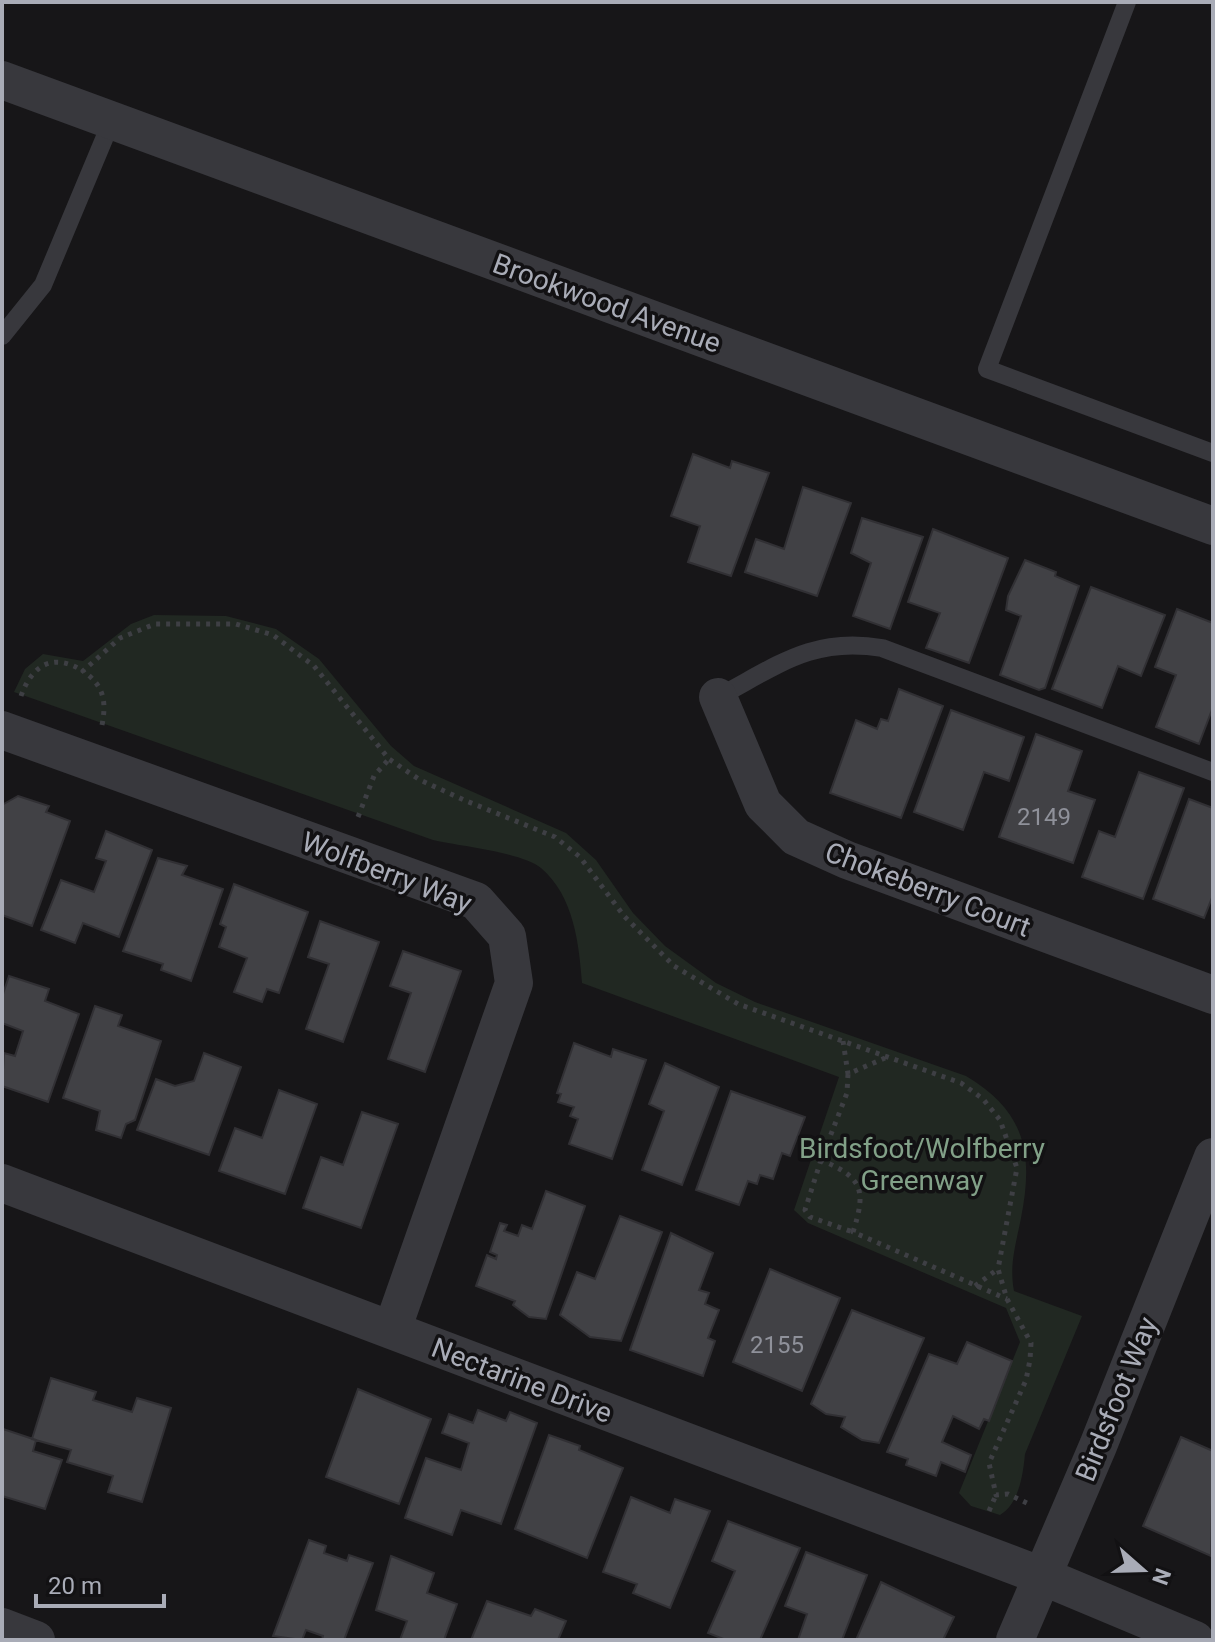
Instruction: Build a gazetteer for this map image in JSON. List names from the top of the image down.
{
  "streets": {
    "street": [
      "Brookwood Avenue",
      "Wolfberry Way",
      "Chokeberry Court",
      "Nectarine Drive",
      "Birdsfoot Way"
    ]
  },
  "crossings": [
    ["Wolfberry Way", "Nectarine Drive"],
    ["Nectarine Drive", "Birdsfoot Way"]
  ],
  "parks": ["Birdsfoot/Wolfberry Greenway"],
  "house_numbers": ["2149", "2155"],
  "scale_bar": "20 m",
  "north": "right"
}
